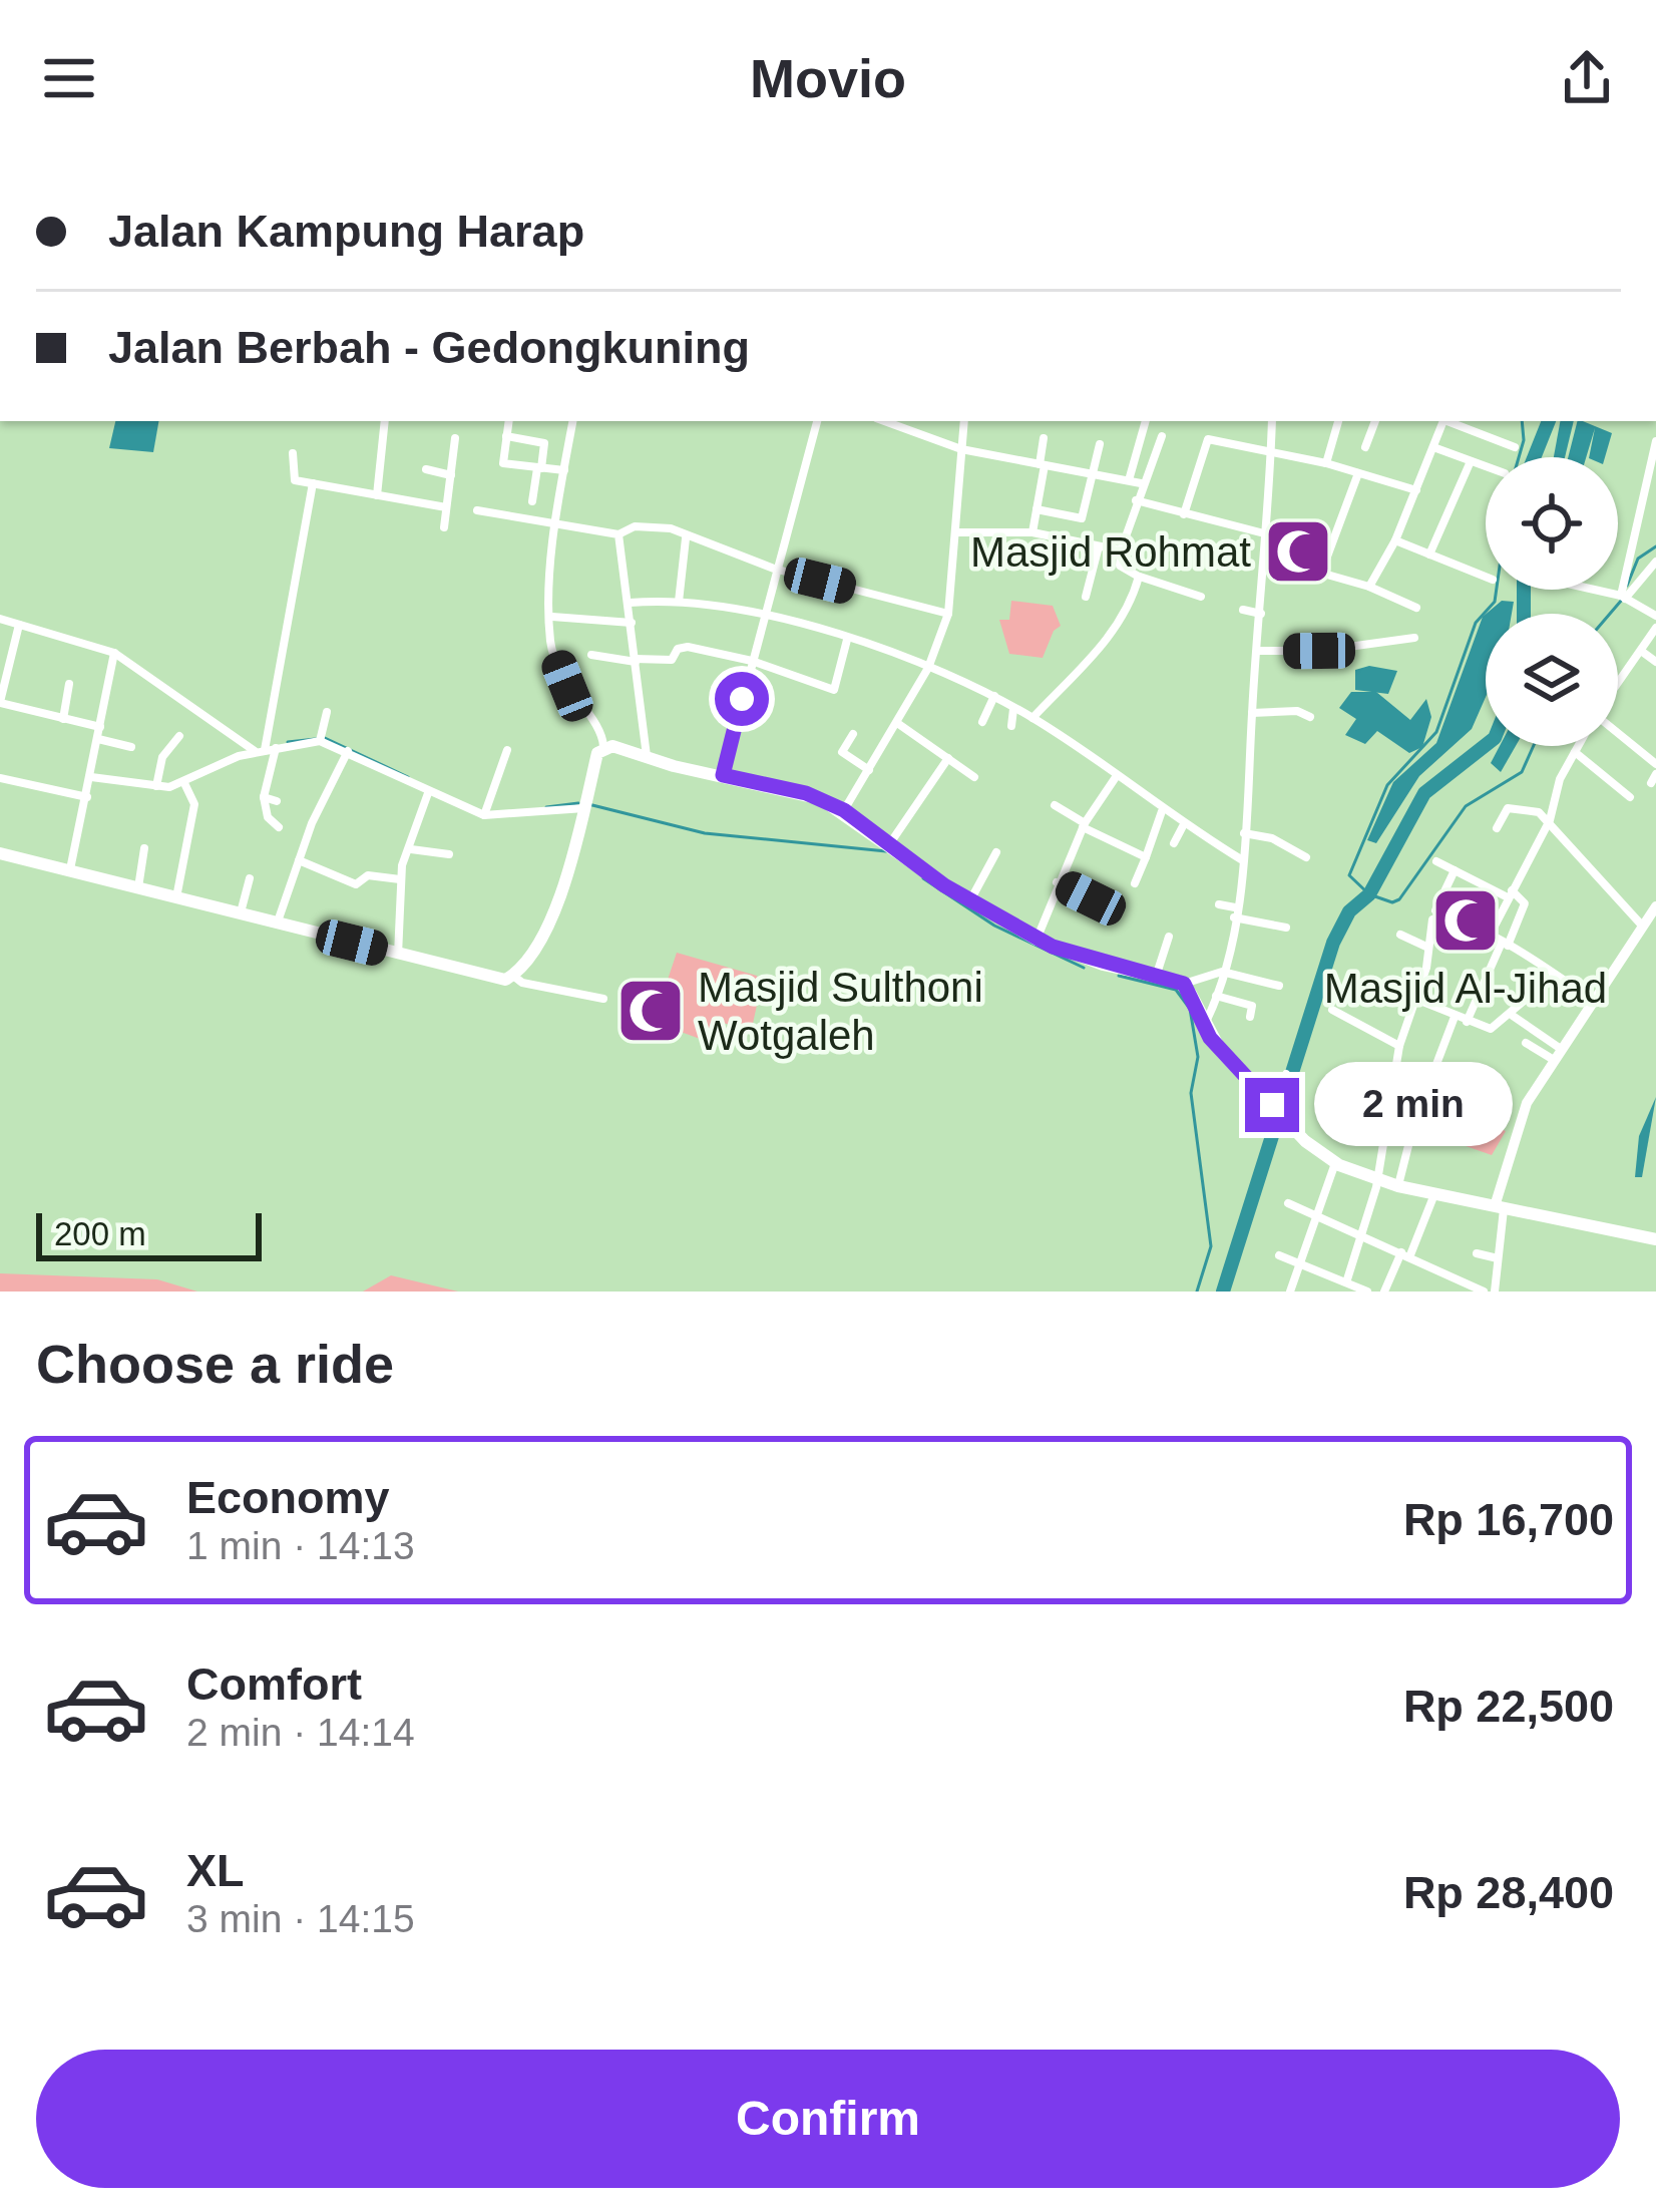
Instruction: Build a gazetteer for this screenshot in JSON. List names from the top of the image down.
{
  "places": {
    "mosque": ["Masjid Rohmat", "Masjid Al-Jihad", "Masjid Sulthoni Wotgaleh"]
  },
  "scale_bar": "200 m",
  "page": {
    "header": "Movio",
    "banner": ["Jalan Kampung Harap", "Jalan Berbah - Gedongkuning"],
    "bubble": "2 min",
    "scale": "200 m",
    "heading": "Choose a ride",
    "list": [
      {
        "name": "Economy",
        "note": "1 min · 14:13",
        "value": "Rp 16,700"
      },
      {
        "name": "Comfort",
        "note": "2 min · 14:14",
        "value": "Rp 22,500"
      },
      {
        "name": "XL",
        "note": "3 min · 14:15",
        "value": "Rp 28,400"
      }
    ],
    "buttons": "Confirm"
  }
}
